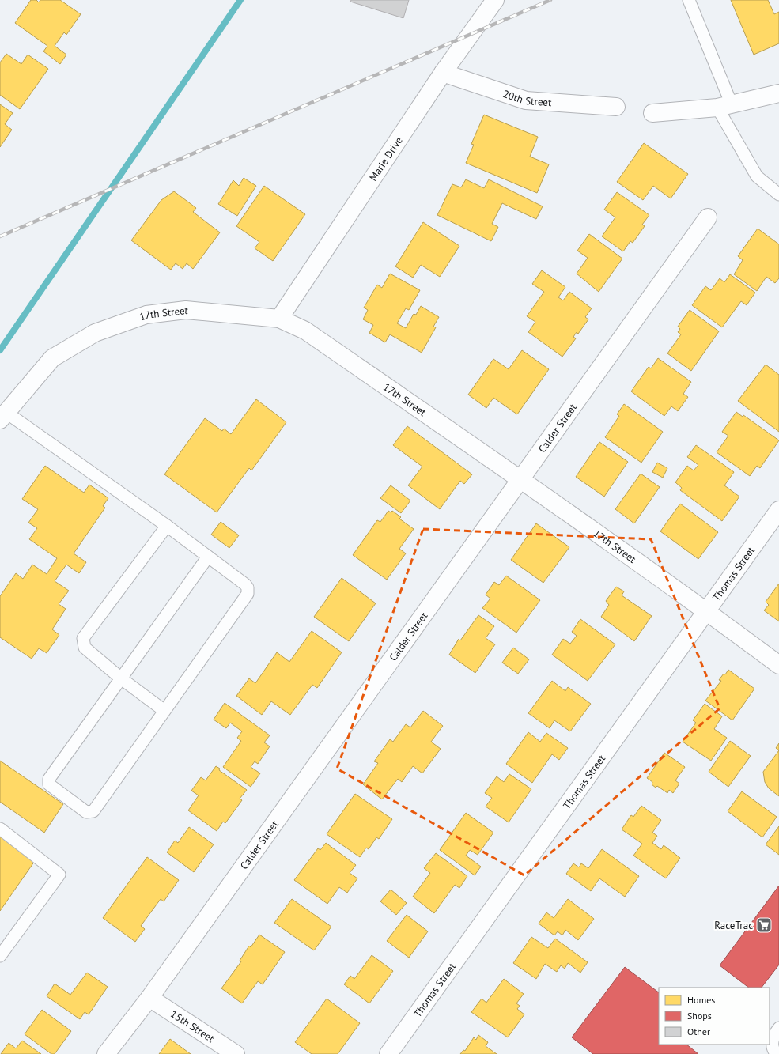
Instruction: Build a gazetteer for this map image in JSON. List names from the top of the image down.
{
  "streets": {
    "street": [
      "20th Street",
      "Marie Drive",
      "17th Street",
      "Calder Street",
      "Thomas Street",
      "15th Street"
    ]
  },
  "crossings": [
    ["20th Street", "Marie Drive"],
    ["Marie Drive", "17th Street"],
    ["17th Street", "Calder Street"],
    ["17th Street", "Thomas Street"],
    ["Calder Street", "15th Street"]
  ],
  "places": {
    "supermarket": ["RaceTrac"]
  },
  "legend": ["Homes", "Shops", "Other"]
}
